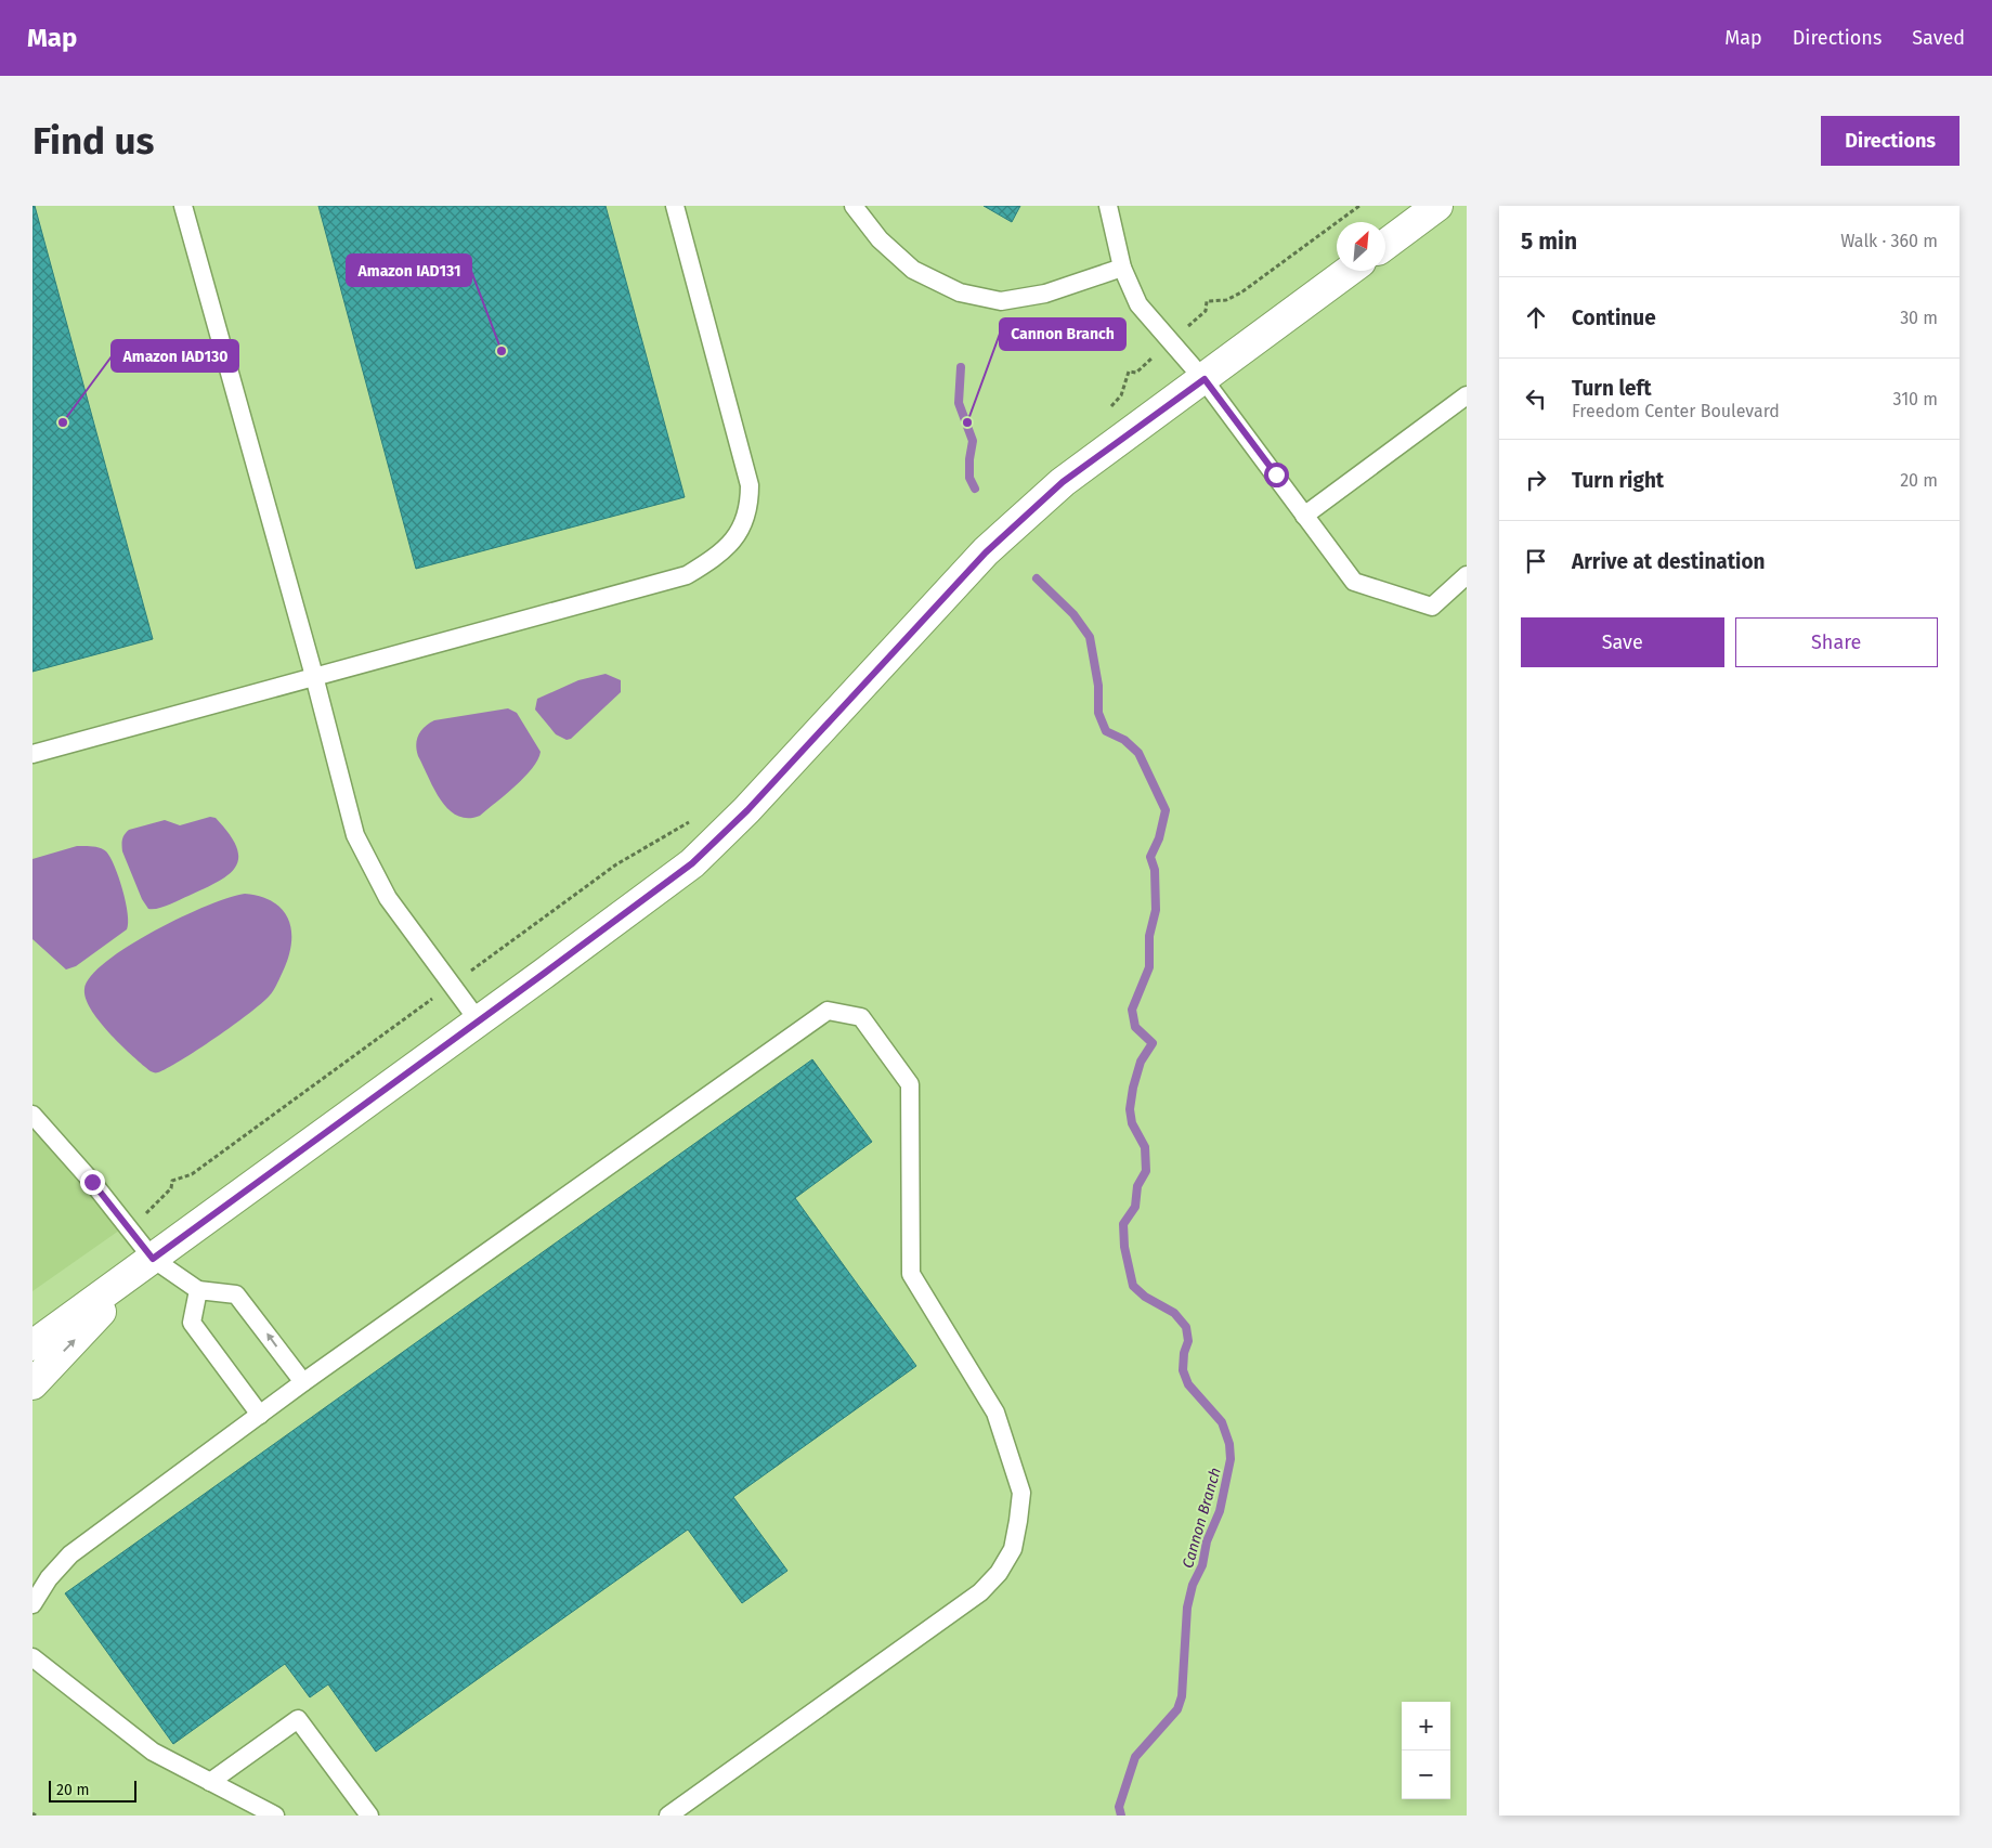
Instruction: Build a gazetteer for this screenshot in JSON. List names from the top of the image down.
{
  "water": ["Cannon Branch"],
  "places": ["Amazon IAD131", "Amazon IAD130", "Cannon Branch"],
  "scale_bar": "20 m",
  "north": "top right",
  "page": {
    "header": "Map",
    "nav": ["Map", "Directions", "Saved"],
    "buttons": [
      "Directions",
      ["Save", "Share"]
    ],
    "title": "Find us",
    "heading": ["5 min", "Walk · 360 m"],
    "list": [
      ["Continue", "30 m"],
      ["Turn left", "Freedom Center Boulevard", "310 m"],
      ["Turn right", "20 m"],
      "Arrive at destination"
    ],
    "map_buttons": ["+", "−"],
    "scale": "20 m"
  }
}
